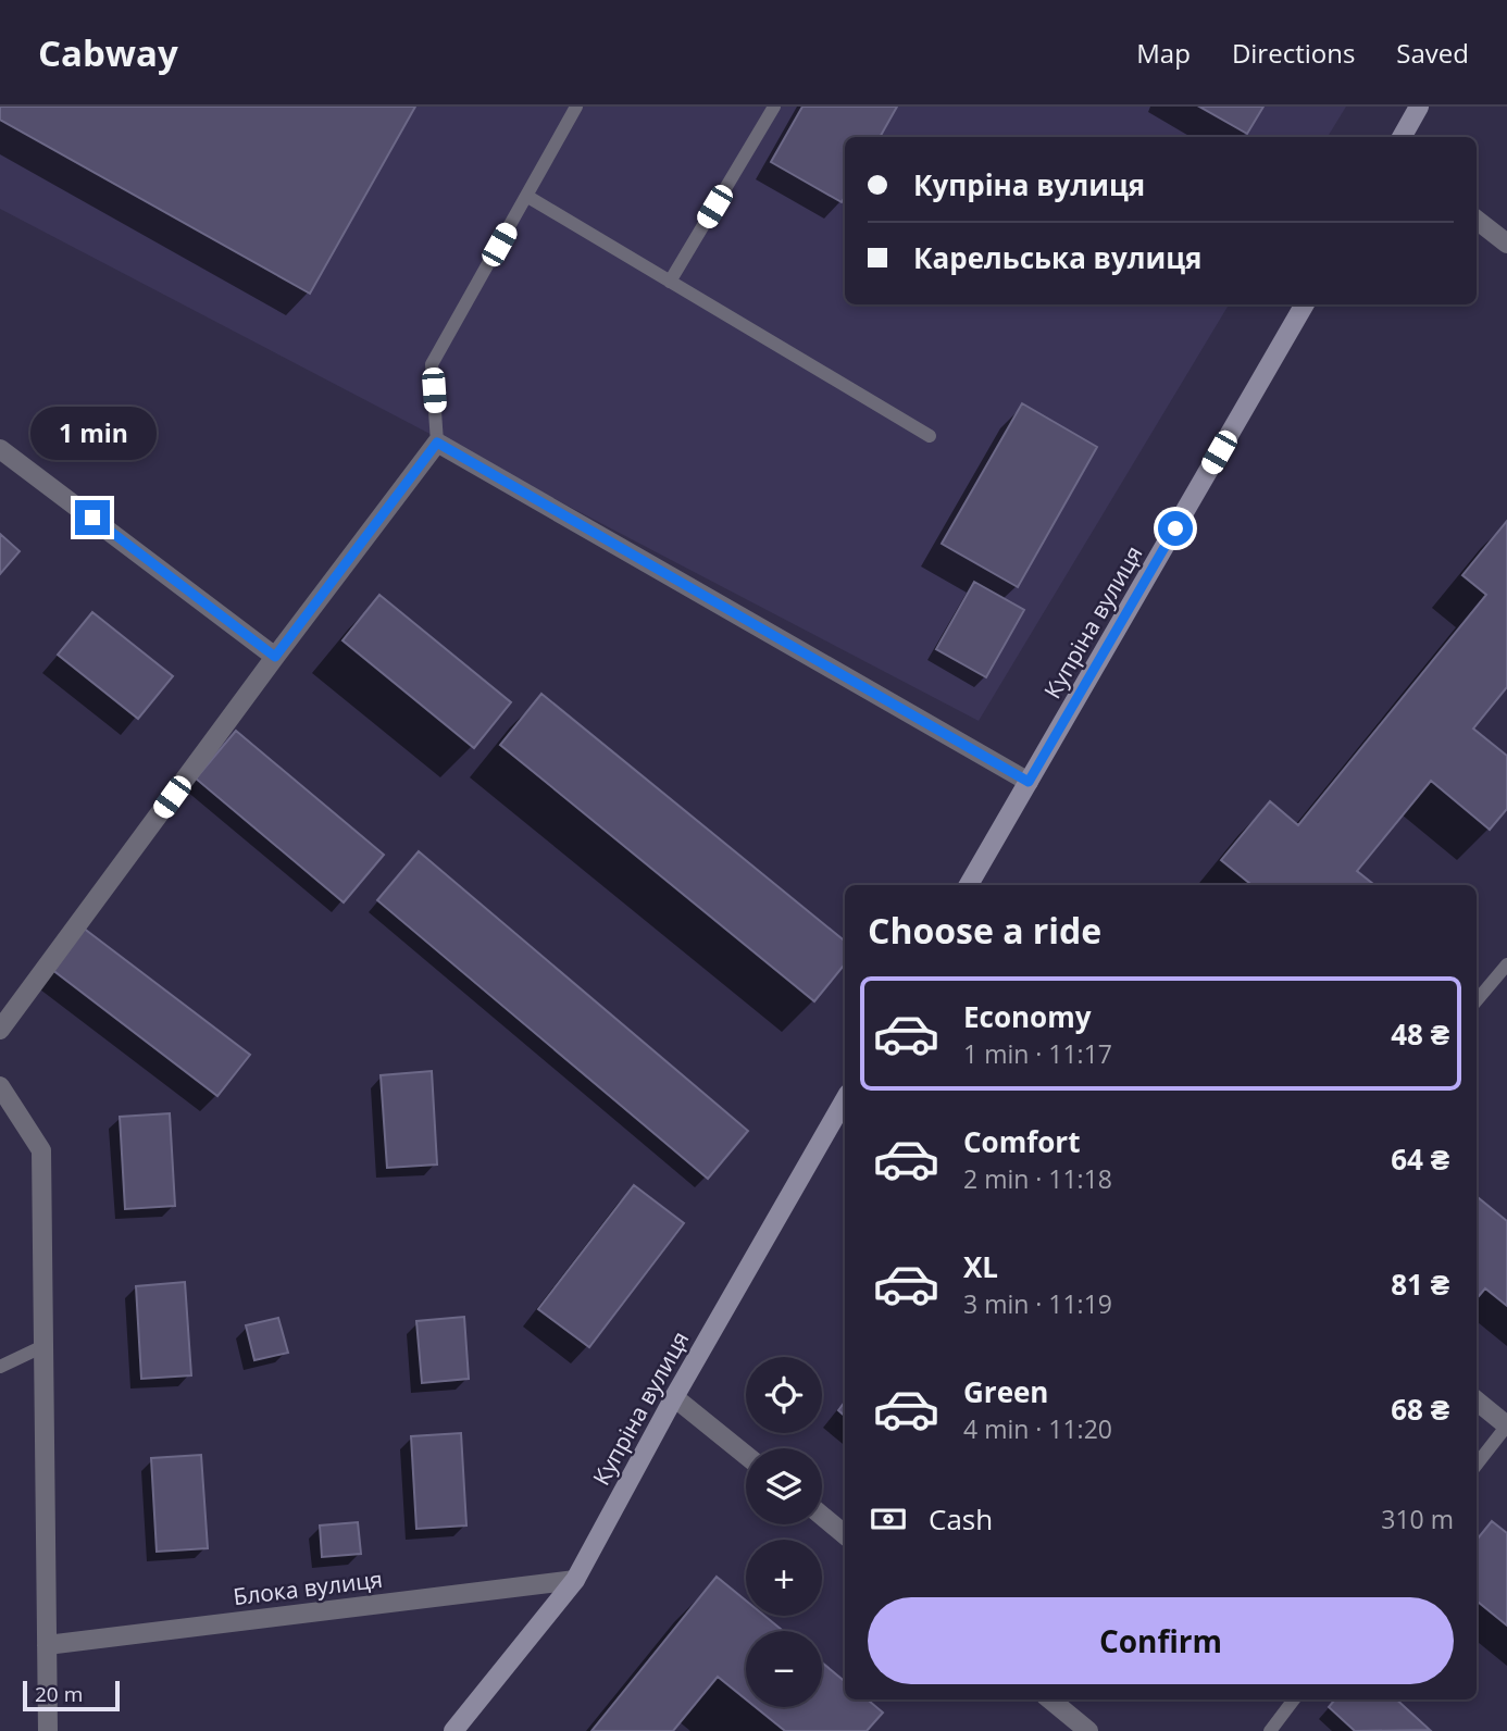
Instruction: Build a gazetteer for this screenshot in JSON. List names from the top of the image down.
{
  "streets": {
    "main road": ["Купріна вулиця"],
    "street": ["Блока вулиця"]
  },
  "crossings": [
    ["Купріна вулиця", "Блока вулиця"]
  ],
  "scale_bar": "20 m",
  "page": {
    "header": "Cabway",
    "nav": ["Map", "Directions", "Saved"],
    "banner": ["Купріна вулиця", "Карельська вулиця"],
    "bubble": "1 min",
    "heading": "Choose a ride",
    "list": [
      {
        "name": "Economy",
        "note": "1 min · 11:17",
        "value": "48 ₴"
      },
      {
        "name": "Comfort",
        "note": "2 min · 11:18",
        "value": "64 ₴"
      },
      {
        "name": "XL",
        "note": "3 min · 11:19",
        "value": "81 ₴"
      },
      {
        "name": "Green",
        "note": "4 min · 11:20",
        "value": "68 ₴"
      }
    ],
    "map_buttons": ["+", "−"],
    "pay": ["Cash", "310 m"],
    "buttons": "Confirm",
    "scale": "20 m"
  }
}
